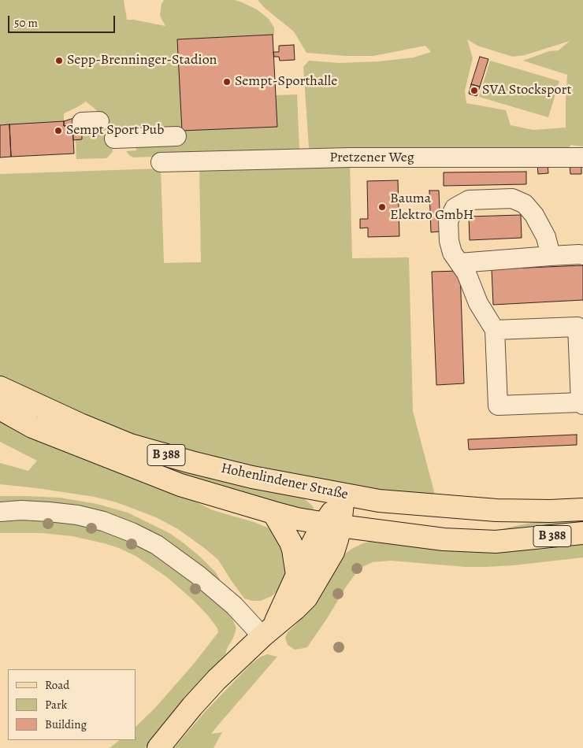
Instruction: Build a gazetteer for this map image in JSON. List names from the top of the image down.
{
  "streets": {
    "main road": ["B 388", "Hohenlindener Straße"],
    "street": ["Pretzener Weg"]
  },
  "places": [
    "Sepp-Brenninger-Stadion",
    "Sempt-Sporthalle",
    "SVA Stocksport",
    "Sempt Sport Pub",
    "Bauma Elektro GmbH"
  ],
  "legend": ["Road", "Park", "Building"],
  "scale_bar": "50 m"
}
